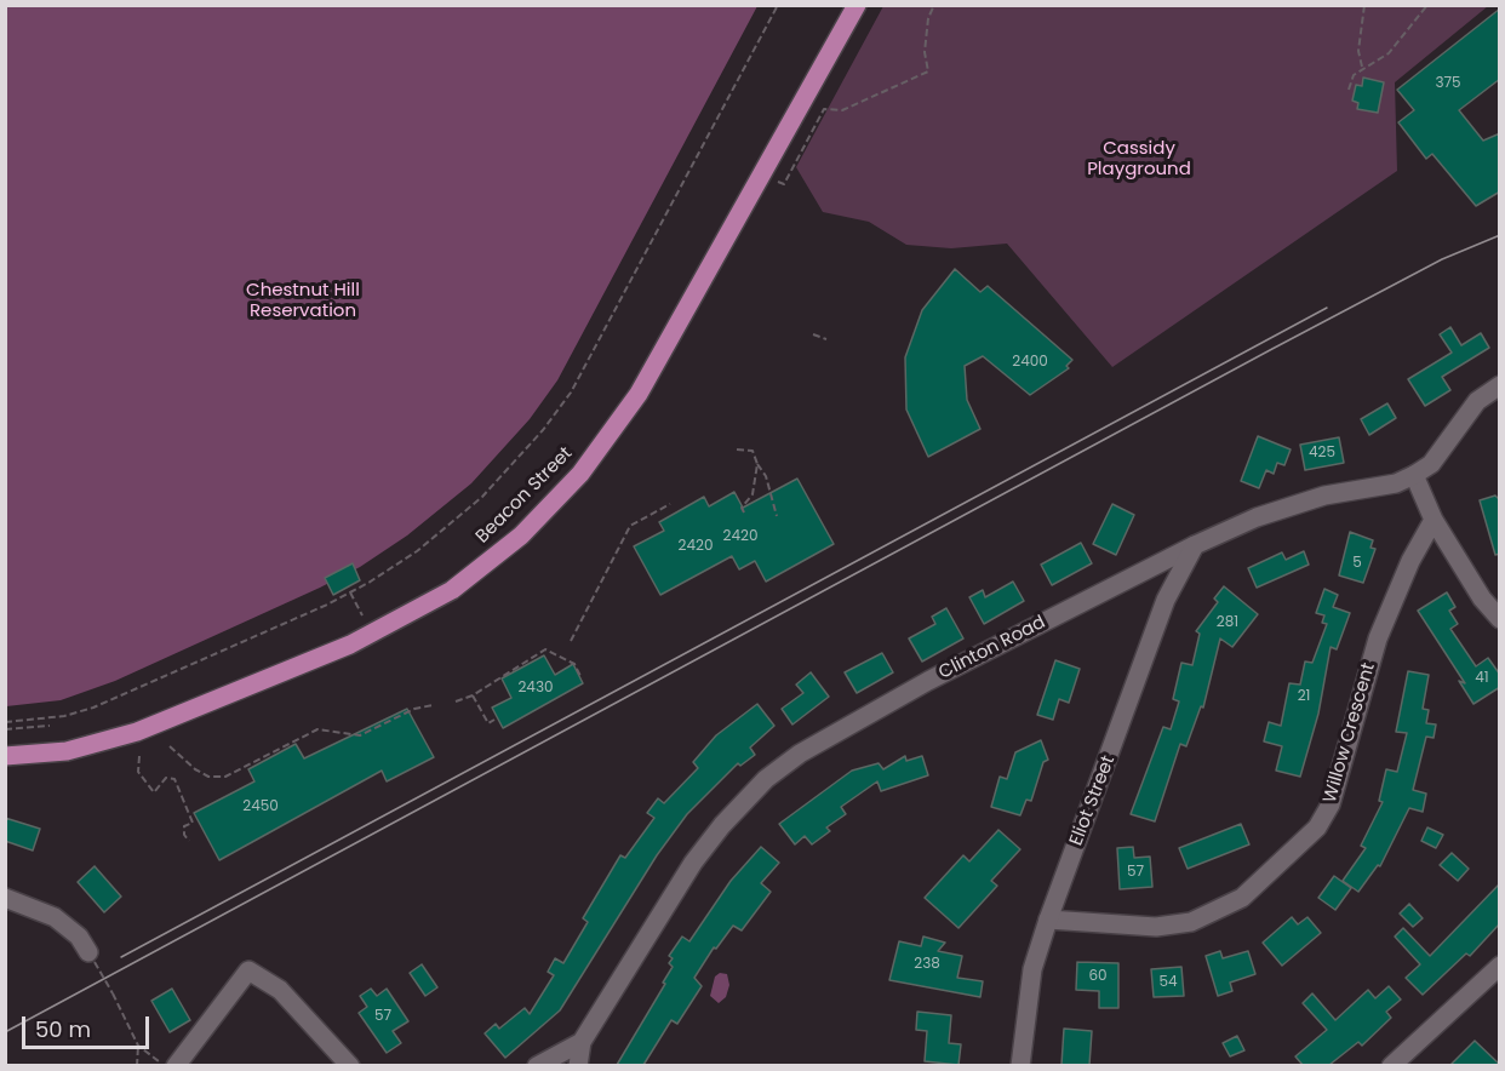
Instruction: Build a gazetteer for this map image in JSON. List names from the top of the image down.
{
  "streets": {
    "main road": ["Beacon Street"],
    "street": ["Clinton Road", "Willow Crescent", "Eliot Street"]
  },
  "crossings": [
    ["Clinton Road", "Eliot Street"],
    ["Willow Crescent", "Eliot Street"]
  ],
  "parks": ["Cassidy Playground", "Chestnut Hill Reservation"],
  "house_numbers": [
    "375",
    "2400",
    "425",
    "2420",
    "2420",
    "5",
    "281",
    "41",
    "2430",
    "21",
    "2450",
    "57",
    "238",
    "60",
    "54",
    "57"
  ],
  "scale_bar": "50 m"
}
